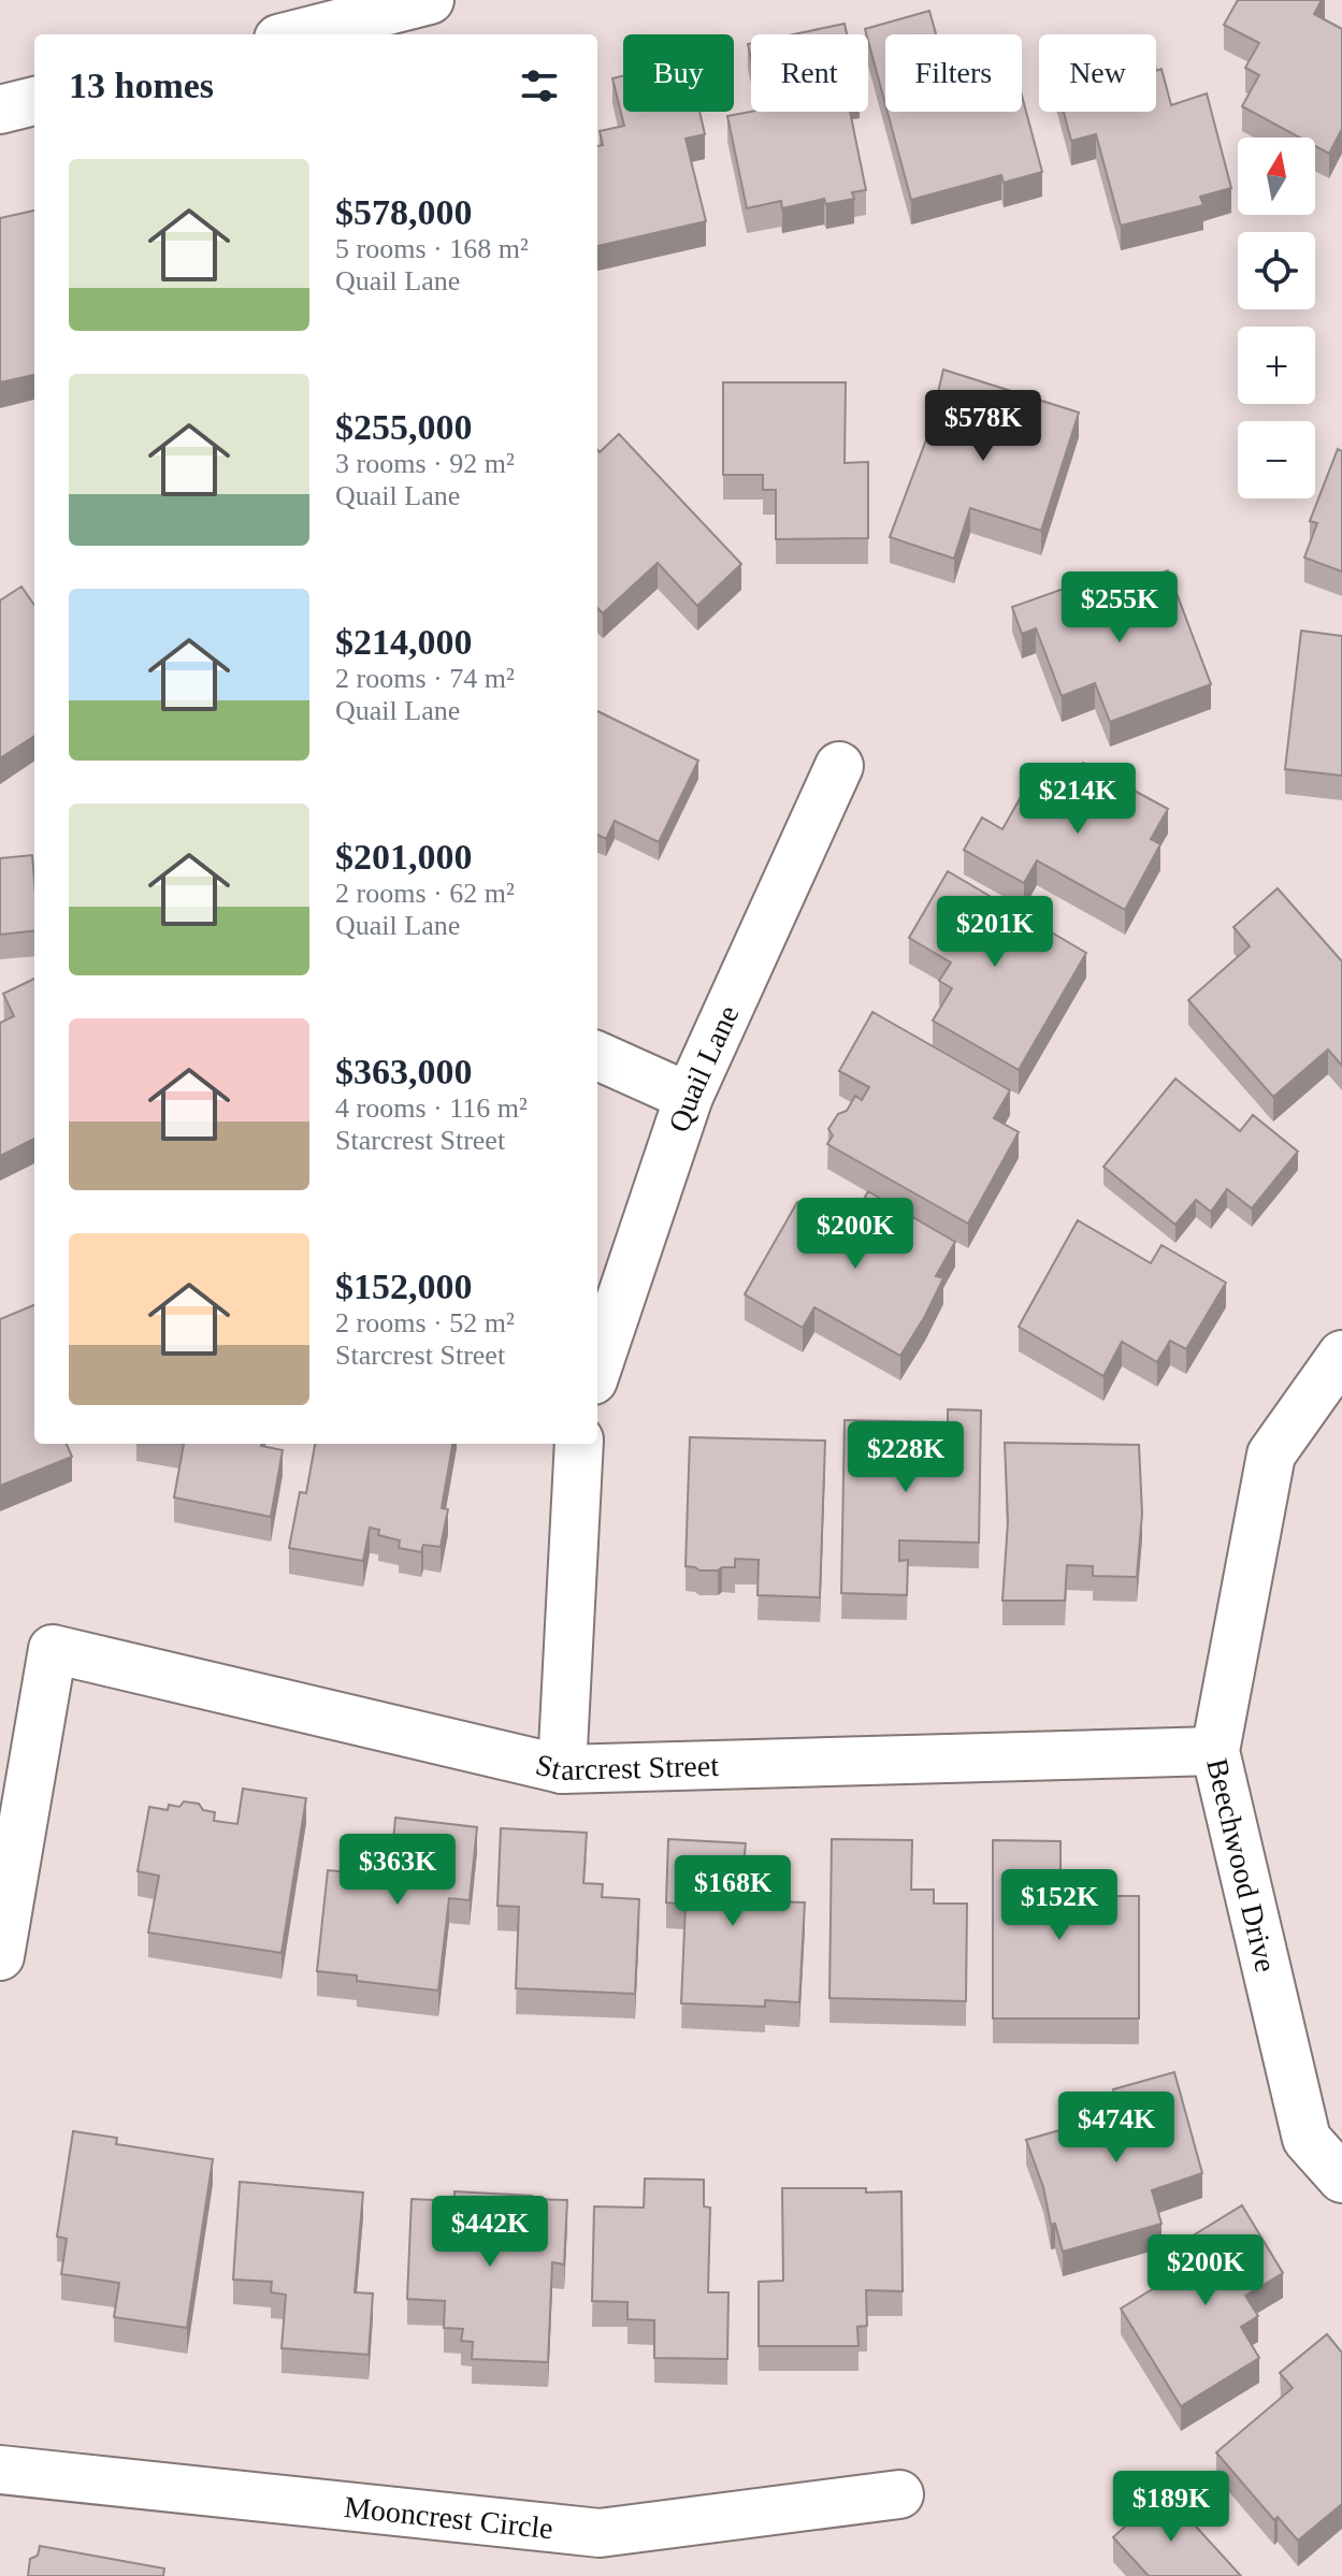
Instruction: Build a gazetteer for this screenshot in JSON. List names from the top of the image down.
{
  "streets": {
    "street": [
      "Quail Lane",
      "Starcrest Street",
      "Beechwood Drive",
      "Mooncrest Circle"
    ]
  },
  "crossings": [
    ["Starcrest Street", "Beechwood Drive"]
  ],
  "north": "top",
  "page": {
    "chip": [
      "Buy",
      "Rent",
      "Filters",
      "New"
    ],
    "heading": "13 homes",
    "map_buttons": ["+", "−"],
    "list": [
      {
        "name": "$578,000",
        "note": "5 rooms · 168 m² · Quail Lane"
      },
      {
        "name": "$255,000",
        "note": "3 rooms · 92 m² · Quail Lane"
      },
      {
        "name": "$214,000",
        "note": "2 rooms · 74 m² · Quail Lane"
      },
      {
        "name": "$201,000",
        "note": "2 rooms · 62 m² · Quail Lane"
      },
      {
        "name": "$363,000",
        "note": "4 rooms · 116 m² · Starcrest Street"
      },
      {
        "name": "$152,000",
        "note": "2 rooms · 52 m² · Starcrest Street"
      }
    ],
    "price": [
      "$578K",
      "$255K",
      "$214K",
      "$201K",
      "$200K",
      "$228K",
      "$363K",
      "$168K",
      "$152K",
      "$474K",
      "$442K",
      "$200K",
      "$189K"
    ]
  }
}
